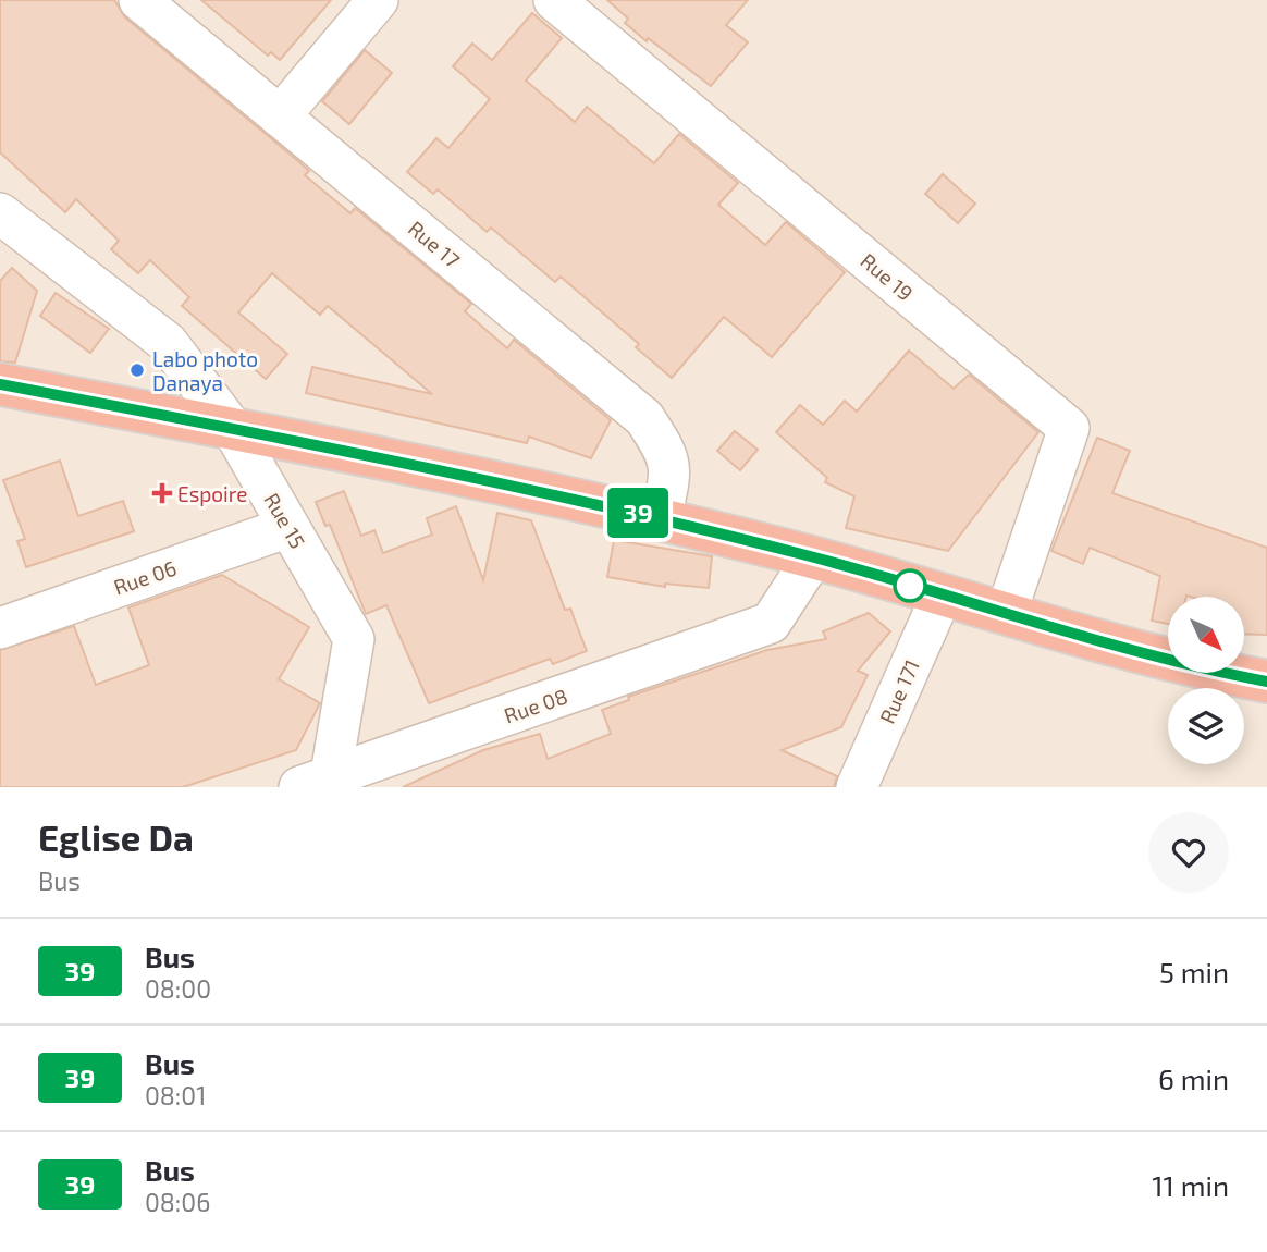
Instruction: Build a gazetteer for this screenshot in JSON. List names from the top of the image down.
{
  "streets": {
    "street": [
      "Rue 17",
      "Rue 19",
      "Rue 15",
      "Rue 06",
      "Rue 171",
      "Rue 08"
    ]
  },
  "crossings": [
    ["Rue 15", "Rue 06"],
    ["Rue 15", "Rue 08"]
  ],
  "places": {
    "other": ["Labo photo Danaya"],
    "health": ["Espoire"]
  },
  "lines": ["bus line 39"],
  "north": "bottom right",
  "page": {
    "on_map": "39",
    "heading": ["Eglise Da", "Bus"],
    "list": [
      {
        "mark": "39",
        "name": "Bus",
        "note": "08:00",
        "value": "5 min"
      },
      {
        "mark": "39",
        "name": "Bus",
        "note": "08:01",
        "value": "6 min"
      },
      {
        "mark": "39",
        "name": "Bus",
        "note": "08:06",
        "value": "11 min"
      }
    ]
  }
}
